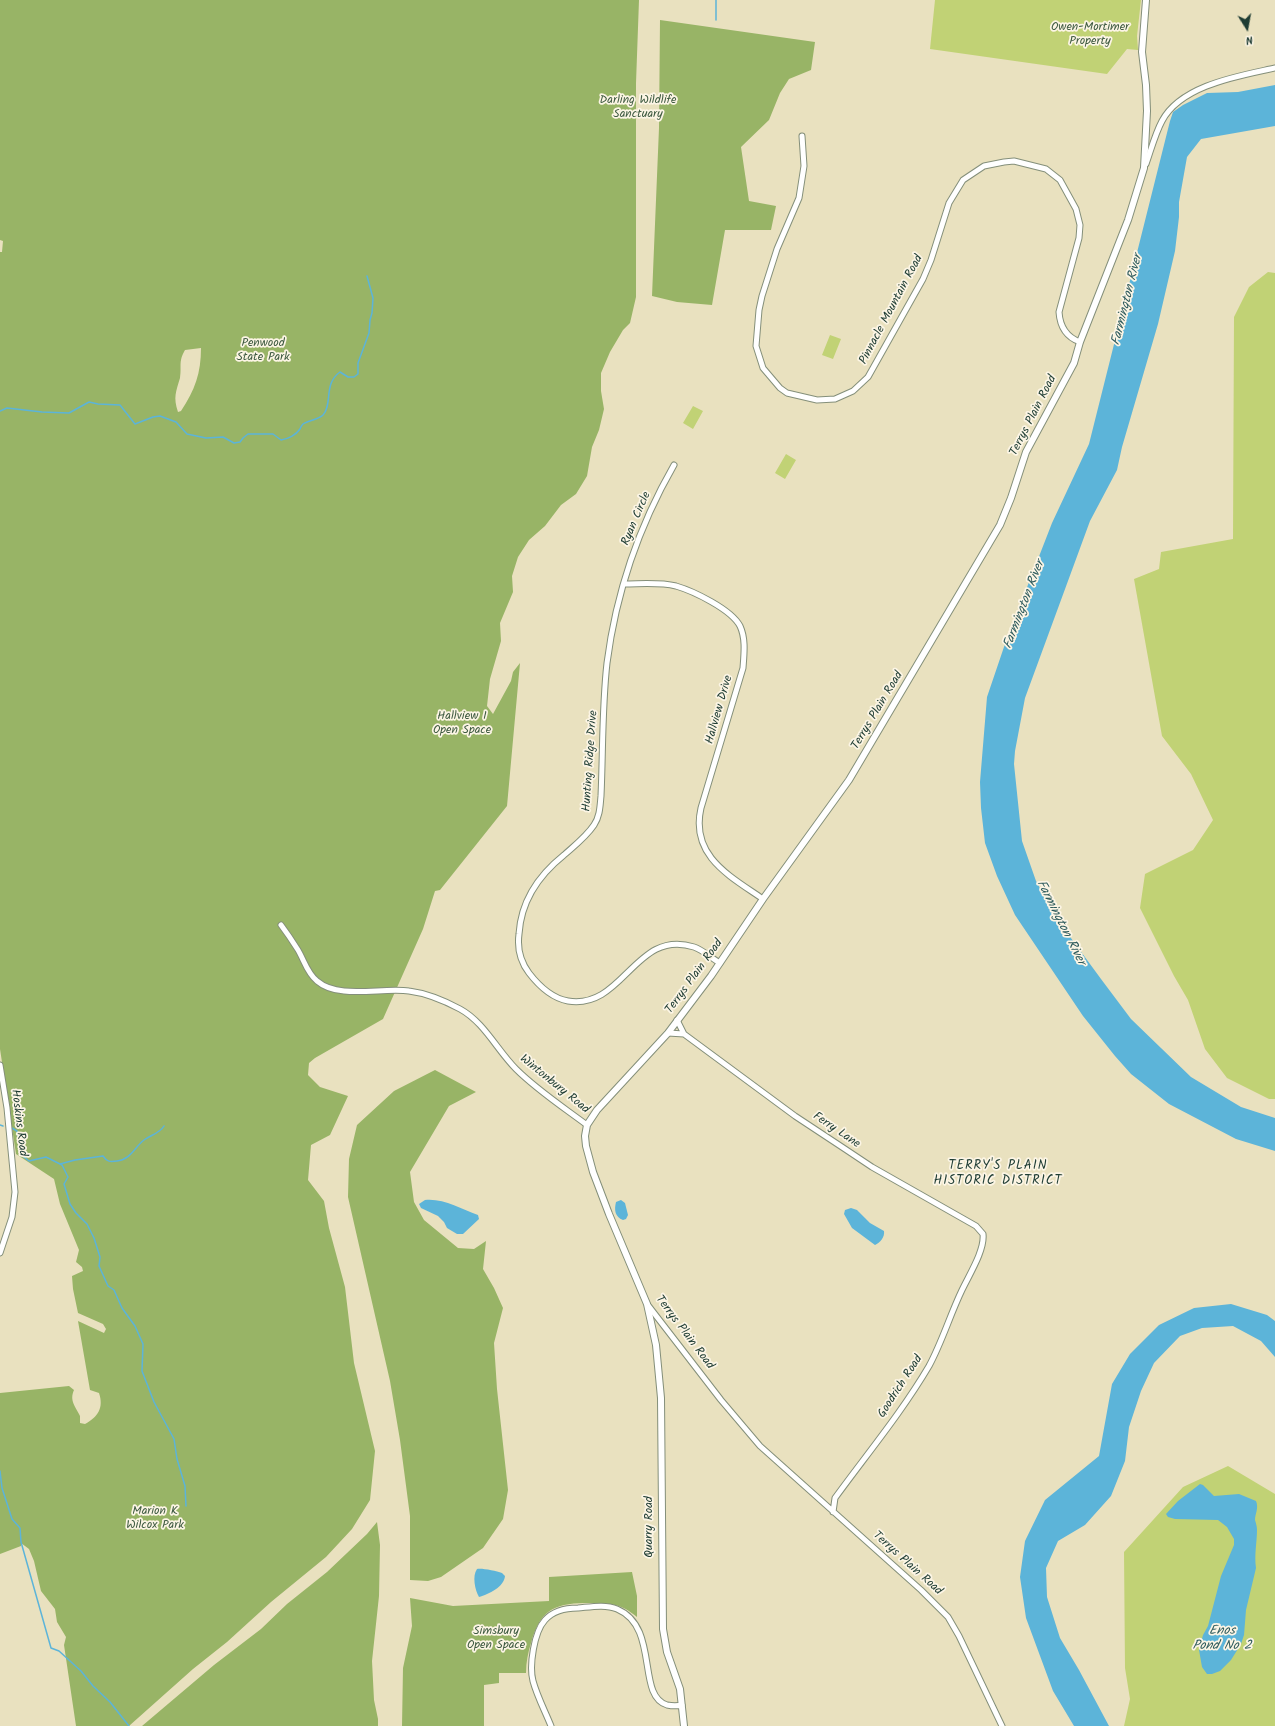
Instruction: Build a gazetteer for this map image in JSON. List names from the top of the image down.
{
  "streets": {
    "street": [
      "Pinnacle Mountain Road",
      "Terrys Plain Road",
      "Ryan Circle",
      "Hallview Drive",
      "Hunting Ridge Drive",
      "Wintonbury Road",
      "Hoskins Road",
      "Ferry Lane",
      "Goodrich Road",
      "Quarry Road"
    ]
  },
  "crossings": [
    ["Pinnacle Mountain Road", "Terrys Plain Road"],
    ["Terrys Plain Road", "Hallview Drive"],
    ["Terrys Plain Road", "Hunting Ridge Drive"],
    ["Terrys Plain Road", "Wintonbury Road"],
    ["Terrys Plain Road", "Goodrich Road"],
    ["Terrys Plain Road", "Quarry Road"],
    ["Ryan Circle", "Hallview Drive"],
    ["Ryan Circle", "Hunting Ridge Drive"],
    ["Hallview Drive", "Hunting Ridge Drive"],
    ["Ferry Lane", "Goodrich Road"]
  ],
  "districts": ["TERRY'S PLAIN HISTORIC DISTRICT"],
  "water": ["Farmington River", "Enos Pond No 2"],
  "parks": [
    "Owen-Mortimer Property",
    "Darling Wildlife Sanctuary",
    "Penwood State Park",
    "Hallview I Open Space",
    "Marion K Wilcox Park",
    "Simsbury Open Space"
  ],
  "north": "bottom"
}
